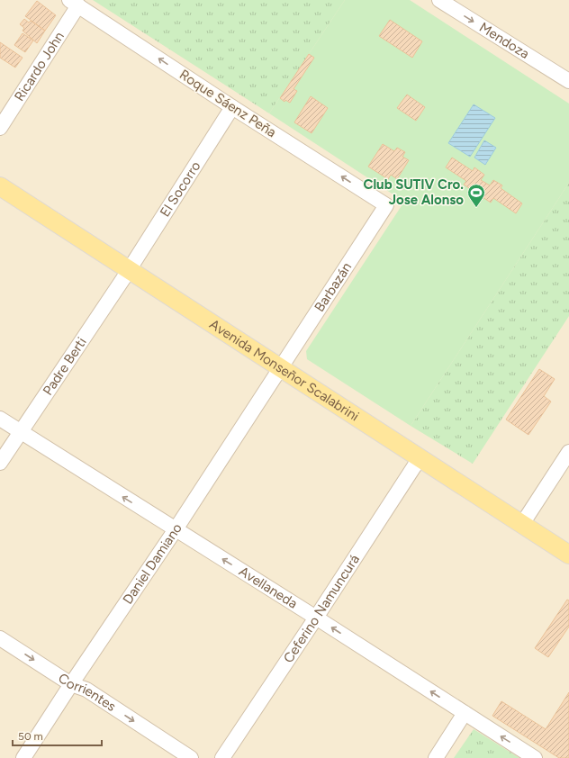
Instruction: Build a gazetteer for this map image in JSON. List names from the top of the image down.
{
  "streets": {
    "main road": ["Avenida Monseñor Scalabrini"],
    "street": [
      "Mendoza",
      "Ricardo John",
      "Roque Sáenz Peña",
      "El Socorro",
      "Barbazán",
      "Padre Berti",
      "Daniel Damiano",
      "Avellaneda",
      "Ceferino Namuncurá",
      "Corrientes"
    ]
  },
  "crossings": [
    ["Ricardo John", "Roque Sáenz Peña"],
    ["Roque Sáenz Peña", "El Socorro"],
    ["Roque Sáenz Peña", "Barbazán"],
    ["El Socorro", "Padre Berti"],
    ["El Socorro", "Avenida Monseñor Scalabrini"],
    ["Barbazán", "Avenida Monseñor Scalabrini"],
    ["Barbazán", "Daniel Damiano"],
    ["Padre Berti", "Avenida Monseñor Scalabrini"],
    ["Padre Berti", "Avellaneda"],
    ["Avenida Monseñor Scalabrini", "Daniel Damiano"],
    ["Avenida Monseñor Scalabrini", "Ceferino Namuncurá"],
    ["Daniel Damiano", "Avellaneda"],
    ["Daniel Damiano", "Corrientes"],
    ["Avellaneda", "Ceferino Namuncurá"]
  ],
  "one_way": [
    "Mendoza",
    "Roque Sáenz Peña",
    "Avellaneda",
    "Corrientes"
  ],
  "places": {
    "sports": ["Club SUTIV Cro. Jose Alonso"]
  },
  "scale_bar": "50 m"
}
